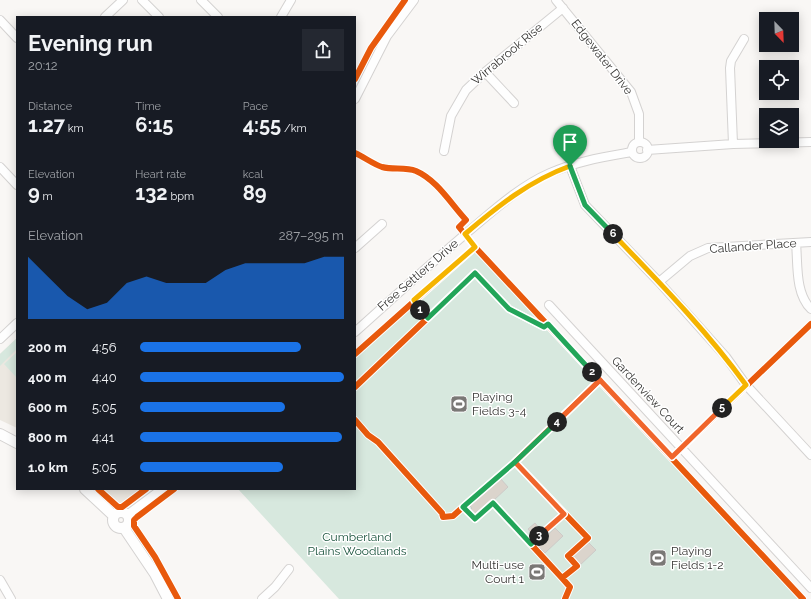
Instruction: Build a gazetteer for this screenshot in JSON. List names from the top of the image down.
{
  "streets": {
    "street": [
      "Wirrabrook Rise",
      "Edgewater Drive",
      "Callander Place",
      "Free Settlers Drive",
      "Gardenview Court"
    ]
  },
  "crossings": [
    ["Wirrabrook Rise", "Edgewater Drive"],
    ["Edgewater Drive", "Free Settlers Drive"]
  ],
  "parks": ["Cumberland Plains Woodlands"],
  "places": {
    "sports": ["Playing Fields 3-4", "Playing Fields 1-2", "Multi-use Court 1"]
  },
  "north": "bottom right",
  "page": {
    "heading": ["Evening run", "20:12"],
    "stats": [
      ["Distance", "1.27 km"],
      ["Time", "6:15"],
      ["Pace", "4:55 /km"],
      ["Elevation", "9 m"],
      ["Heart rate", "132 bpm"],
      ["kcal", "89"]
    ],
    "chart": ["Elevation", "287–295 m"],
    "pins": [
      "6",
      "1",
      "2",
      "5",
      "4",
      "3"
    ],
    "list": [
      {
        "name": "200 m",
        "note": "4:56"
      },
      {
        "name": "400 m",
        "note": "4:40"
      },
      {
        "name": "600 m",
        "note": "5:05"
      },
      {
        "name": "800 m",
        "note": "4:41"
      },
      {
        "name": "1.0 km",
        "note": "5:05"
      }
    ]
  }
}
